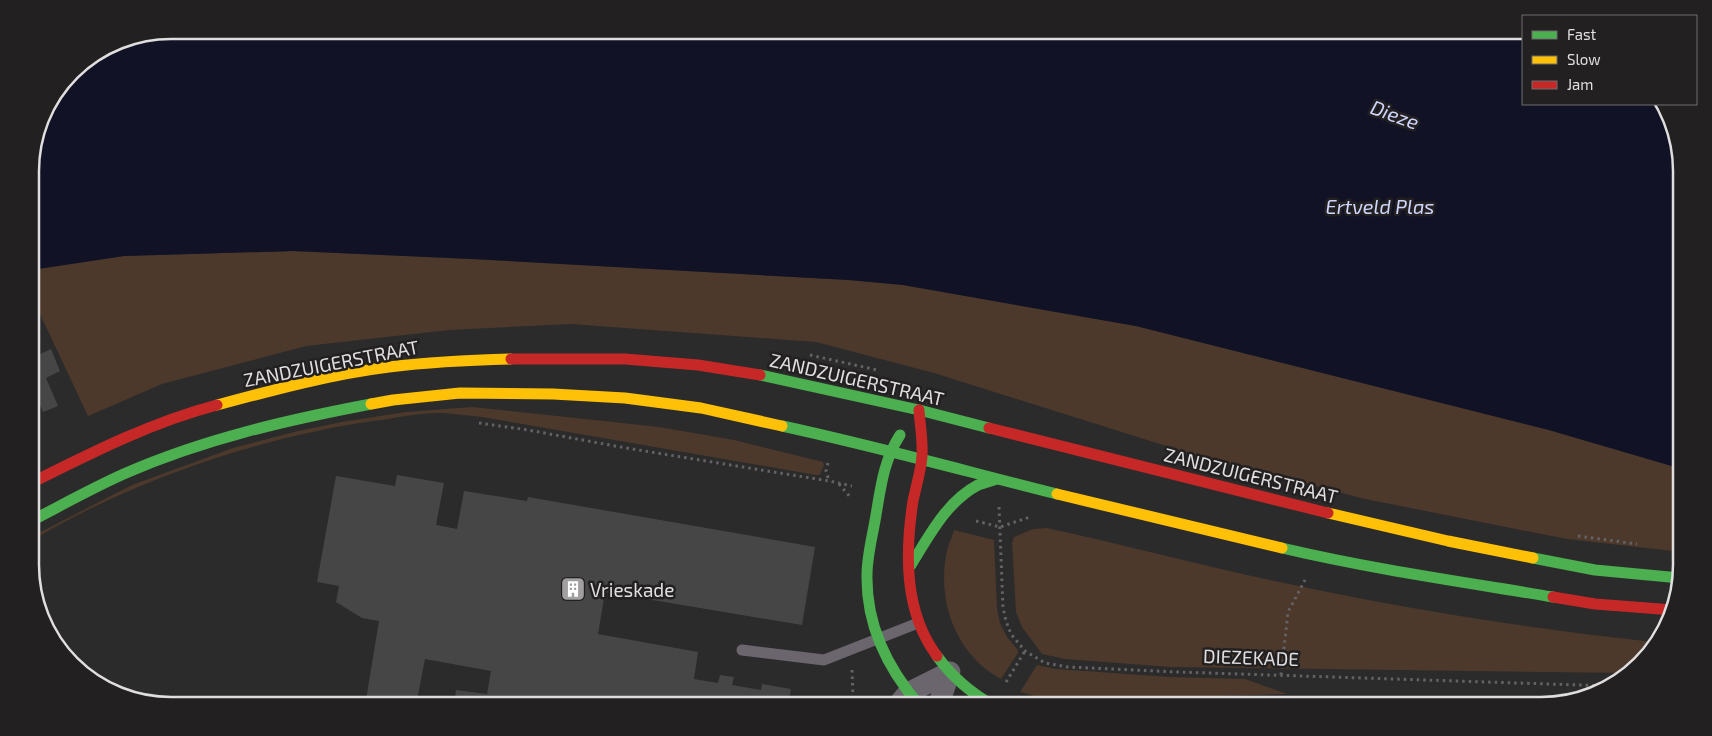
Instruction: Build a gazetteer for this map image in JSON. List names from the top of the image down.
{
  "streets": {
    "main road": ["ZANDZUIGERSTRAAT"],
    "path": ["DIEZEKADE"]
  },
  "water": ["Dieze", "Ertveld Plas"],
  "places": {
    "building": ["Vrieskade"]
  },
  "legend": ["Fast", "Slow", "Jam"]
}
